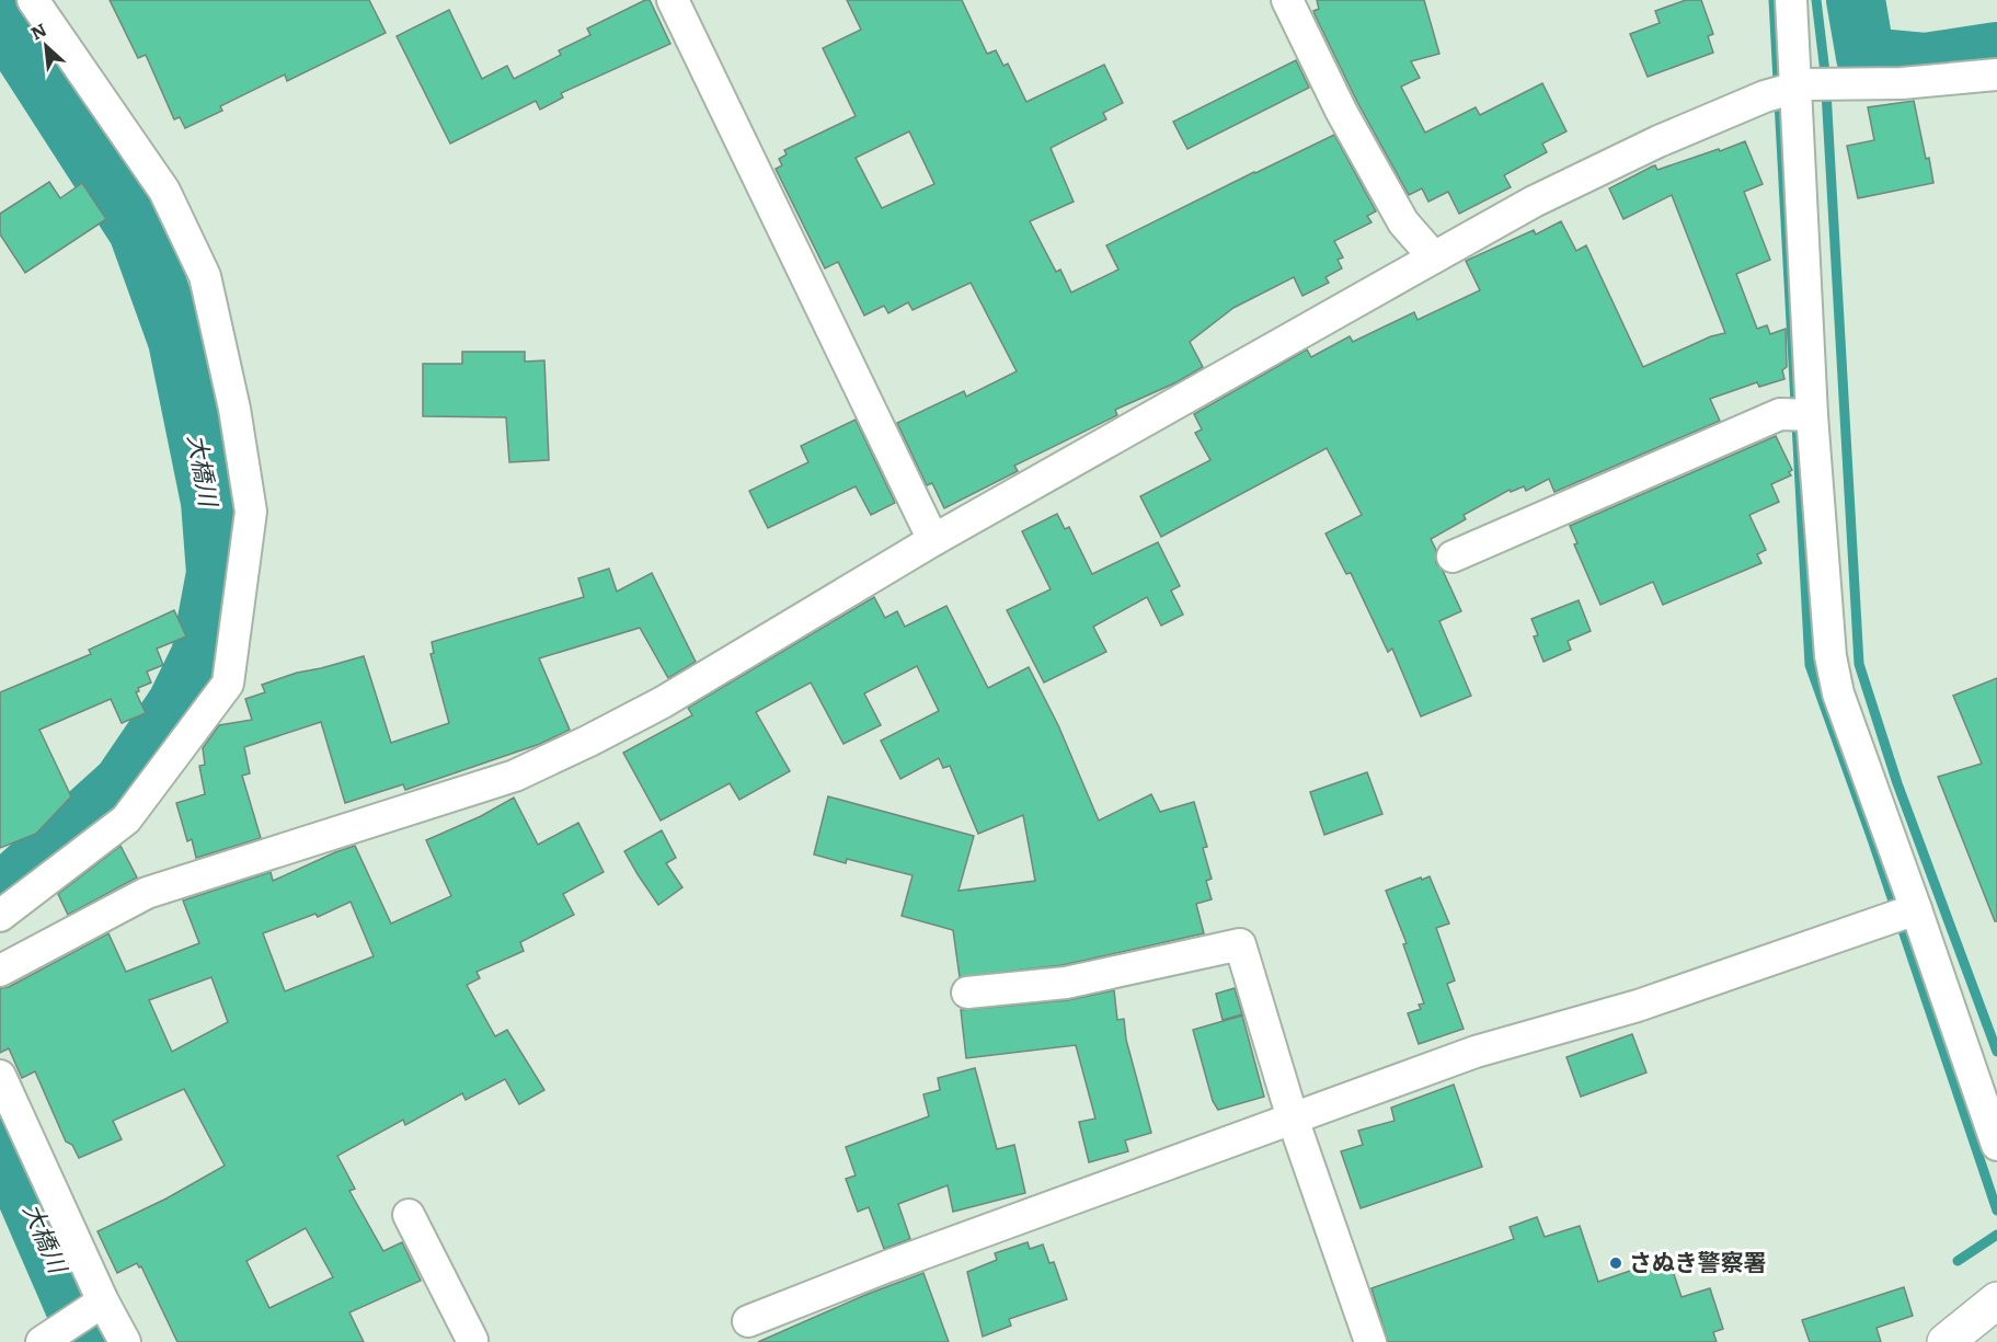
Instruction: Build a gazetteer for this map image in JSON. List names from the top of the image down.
{
  "water": ["大橋川"],
  "places": ["さぬき警察署"],
  "north": "top left"
}
